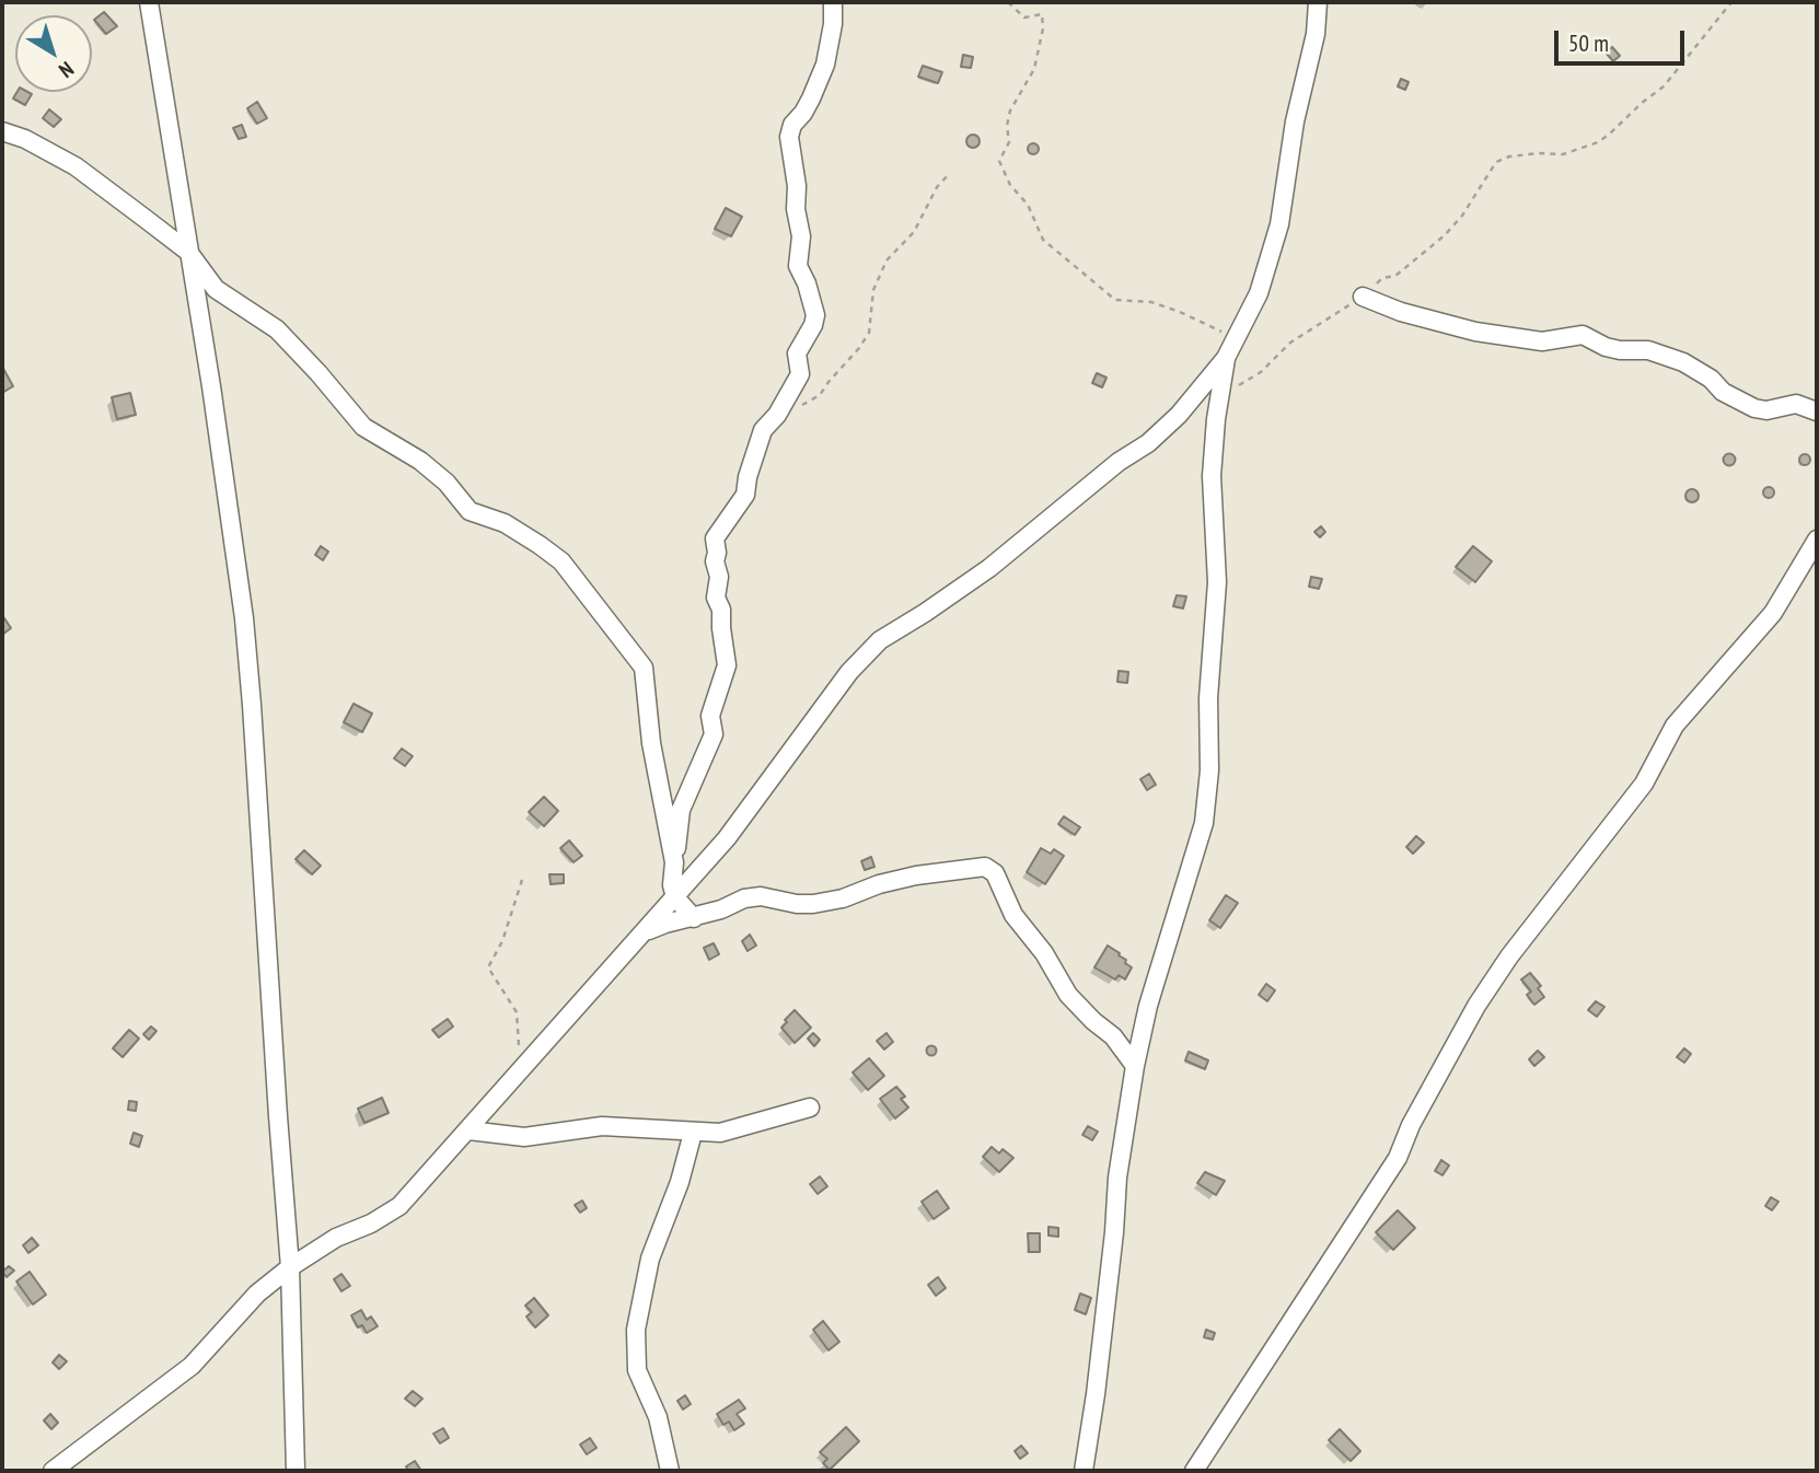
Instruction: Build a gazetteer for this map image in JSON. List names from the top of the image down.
{
  "scale_bar": "50 m",
  "north": "bottom right"
}
